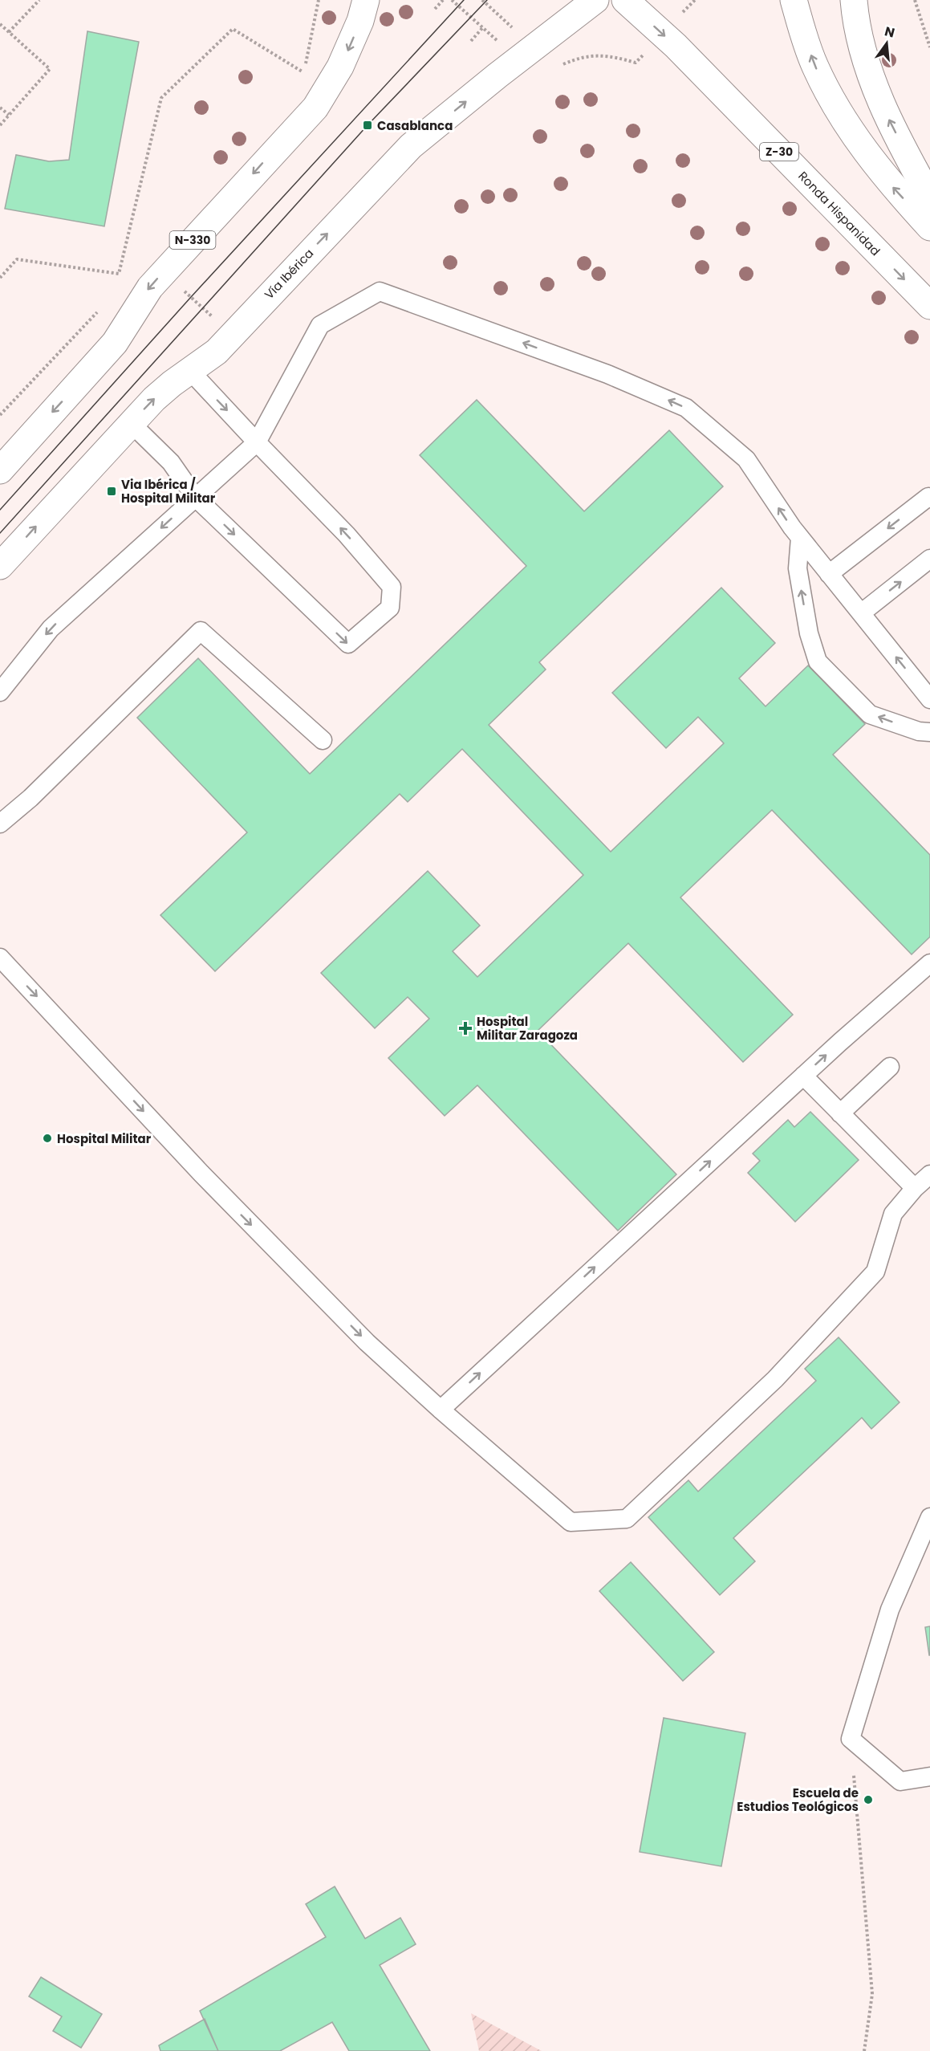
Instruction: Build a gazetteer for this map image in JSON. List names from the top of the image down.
{
  "streets": {
    "main road": [
      "Z-30",
      "Ronda Hispanidad",
      "N-330",
      "Vía Ibérica"
    ]
  },
  "places": {
    "transit": ["Casablanca", "Via Ibérica / Hospital Militar"],
    "health": ["Hospital Militar Zaragoza"],
    "other": ["Hospital Militar", "Escuela de Estudios Teológicos"]
  },
  "north": "top"
}
